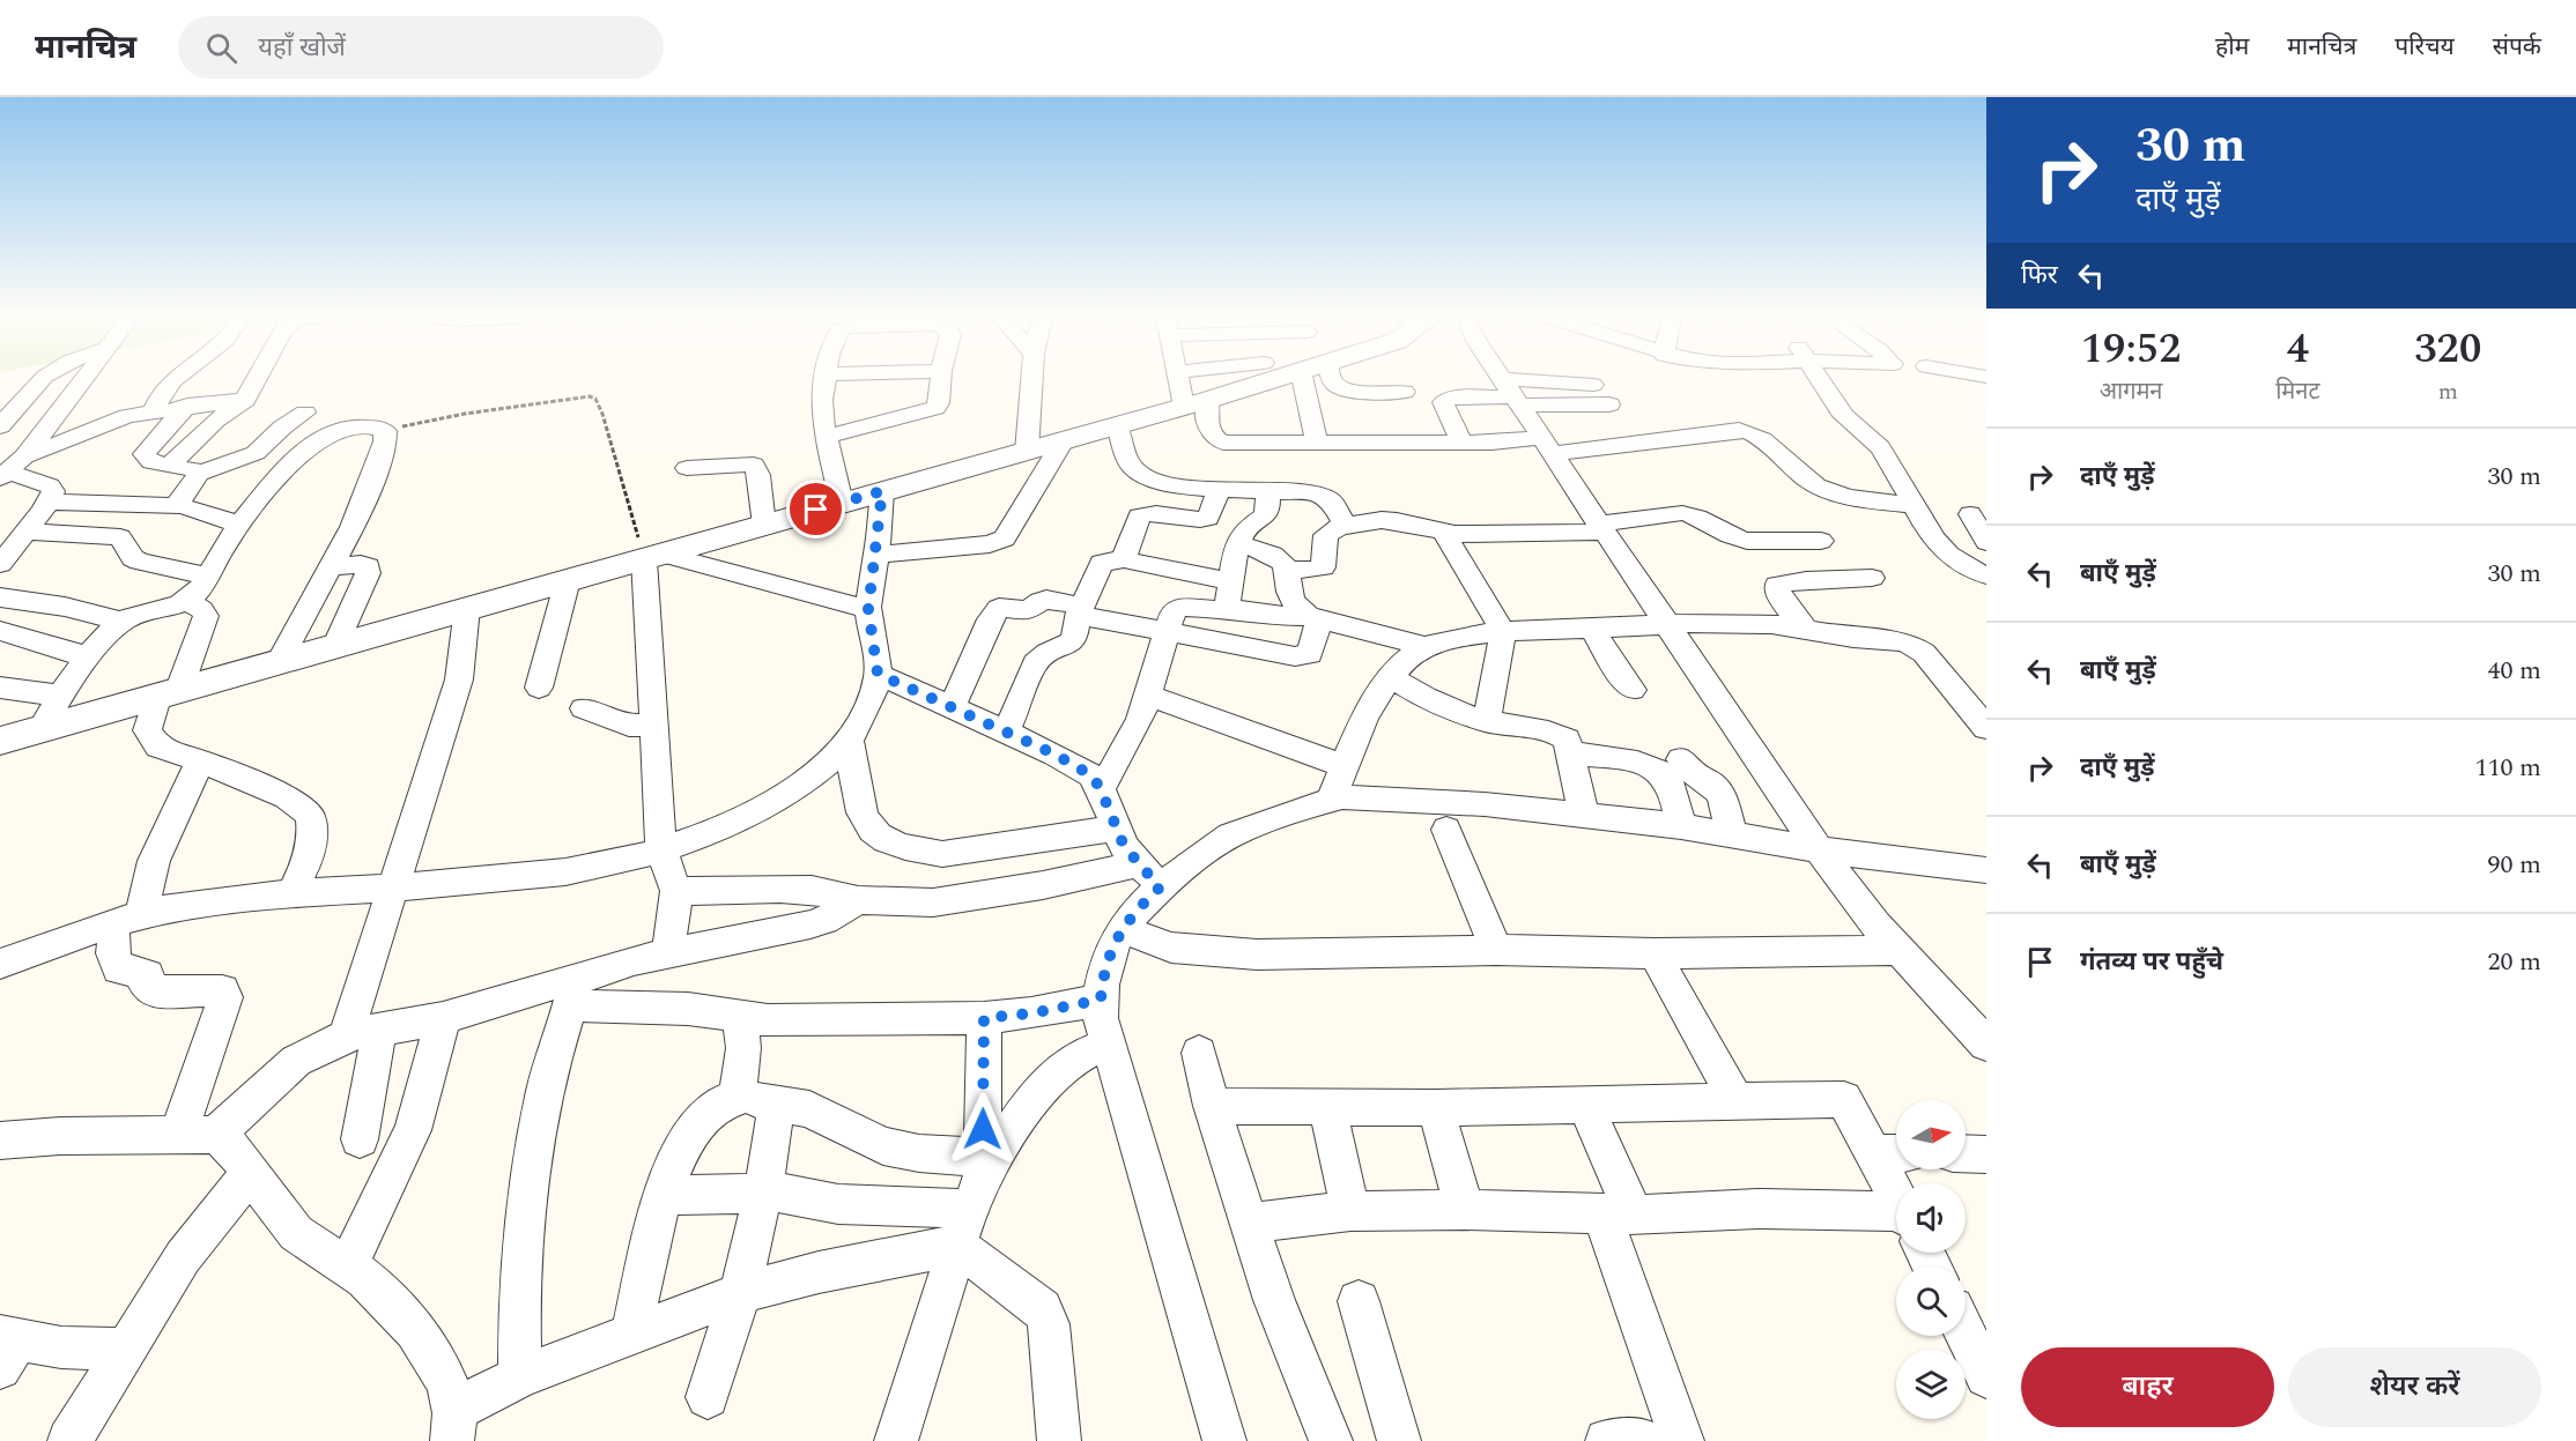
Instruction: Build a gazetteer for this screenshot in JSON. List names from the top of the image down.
{
  "north": "right",
  "page": {
    "header": "मानचित्र",
    "search": "यहाँ खोजें",
    "nav": [
      "होम",
      "मानचित्र",
      "परिचय",
      "संपर्क"
    ],
    "turn": ["30 m", "दाएँ मुड़ें"],
    "then": "फिर",
    "eta": [
      "19:52",
      "आगमन",
      "4",
      "मिनट",
      "320",
      "m"
    ],
    "list": [
      {
        "name": "दाएँ मुड़ें",
        "value": "30 m"
      },
      {
        "name": "बाएँ मुड़ें",
        "value": "30 m"
      },
      {
        "name": "बाएँ मुड़ें",
        "value": "40 m"
      },
      {
        "name": "दाएँ मुड़ें",
        "value": "110 m"
      },
      {
        "name": "बाएँ मुड़ें",
        "value": "90 m"
      },
      {
        "name": "गंतव्य पर पहुँचे",
        "value": "20 m"
      }
    ],
    "buttons": ["बाहर", "शेयर करें"]
  }
}
